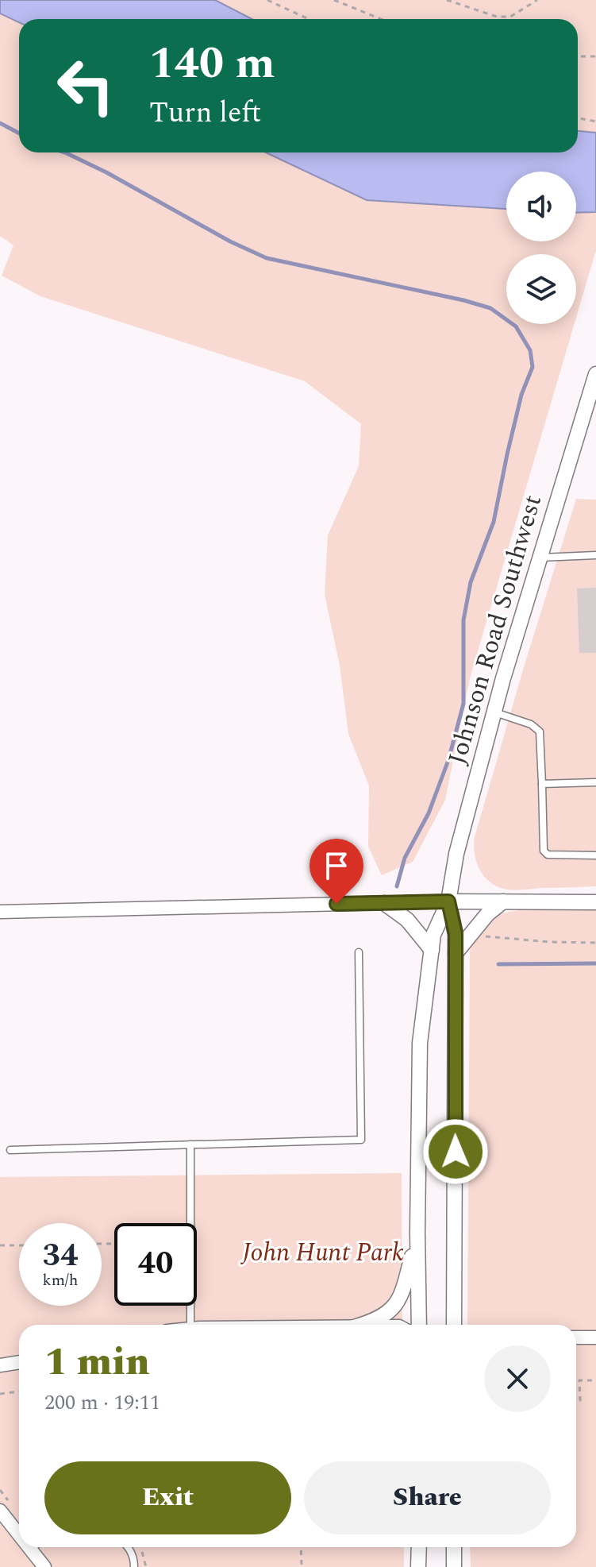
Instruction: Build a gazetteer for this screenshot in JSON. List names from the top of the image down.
{
  "streets": {
    "street": ["Johnson Road Southwest"]
  },
  "parks": ["John Hunt Park"],
  "page": {
    "turn": ["140 m", "Turn left"],
    "speed": "34 km/h",
    "limit": "40",
    "heading": ["1 min", "200 m · 19:11"],
    "buttons": ["Exit", "Share"]
  }
}
